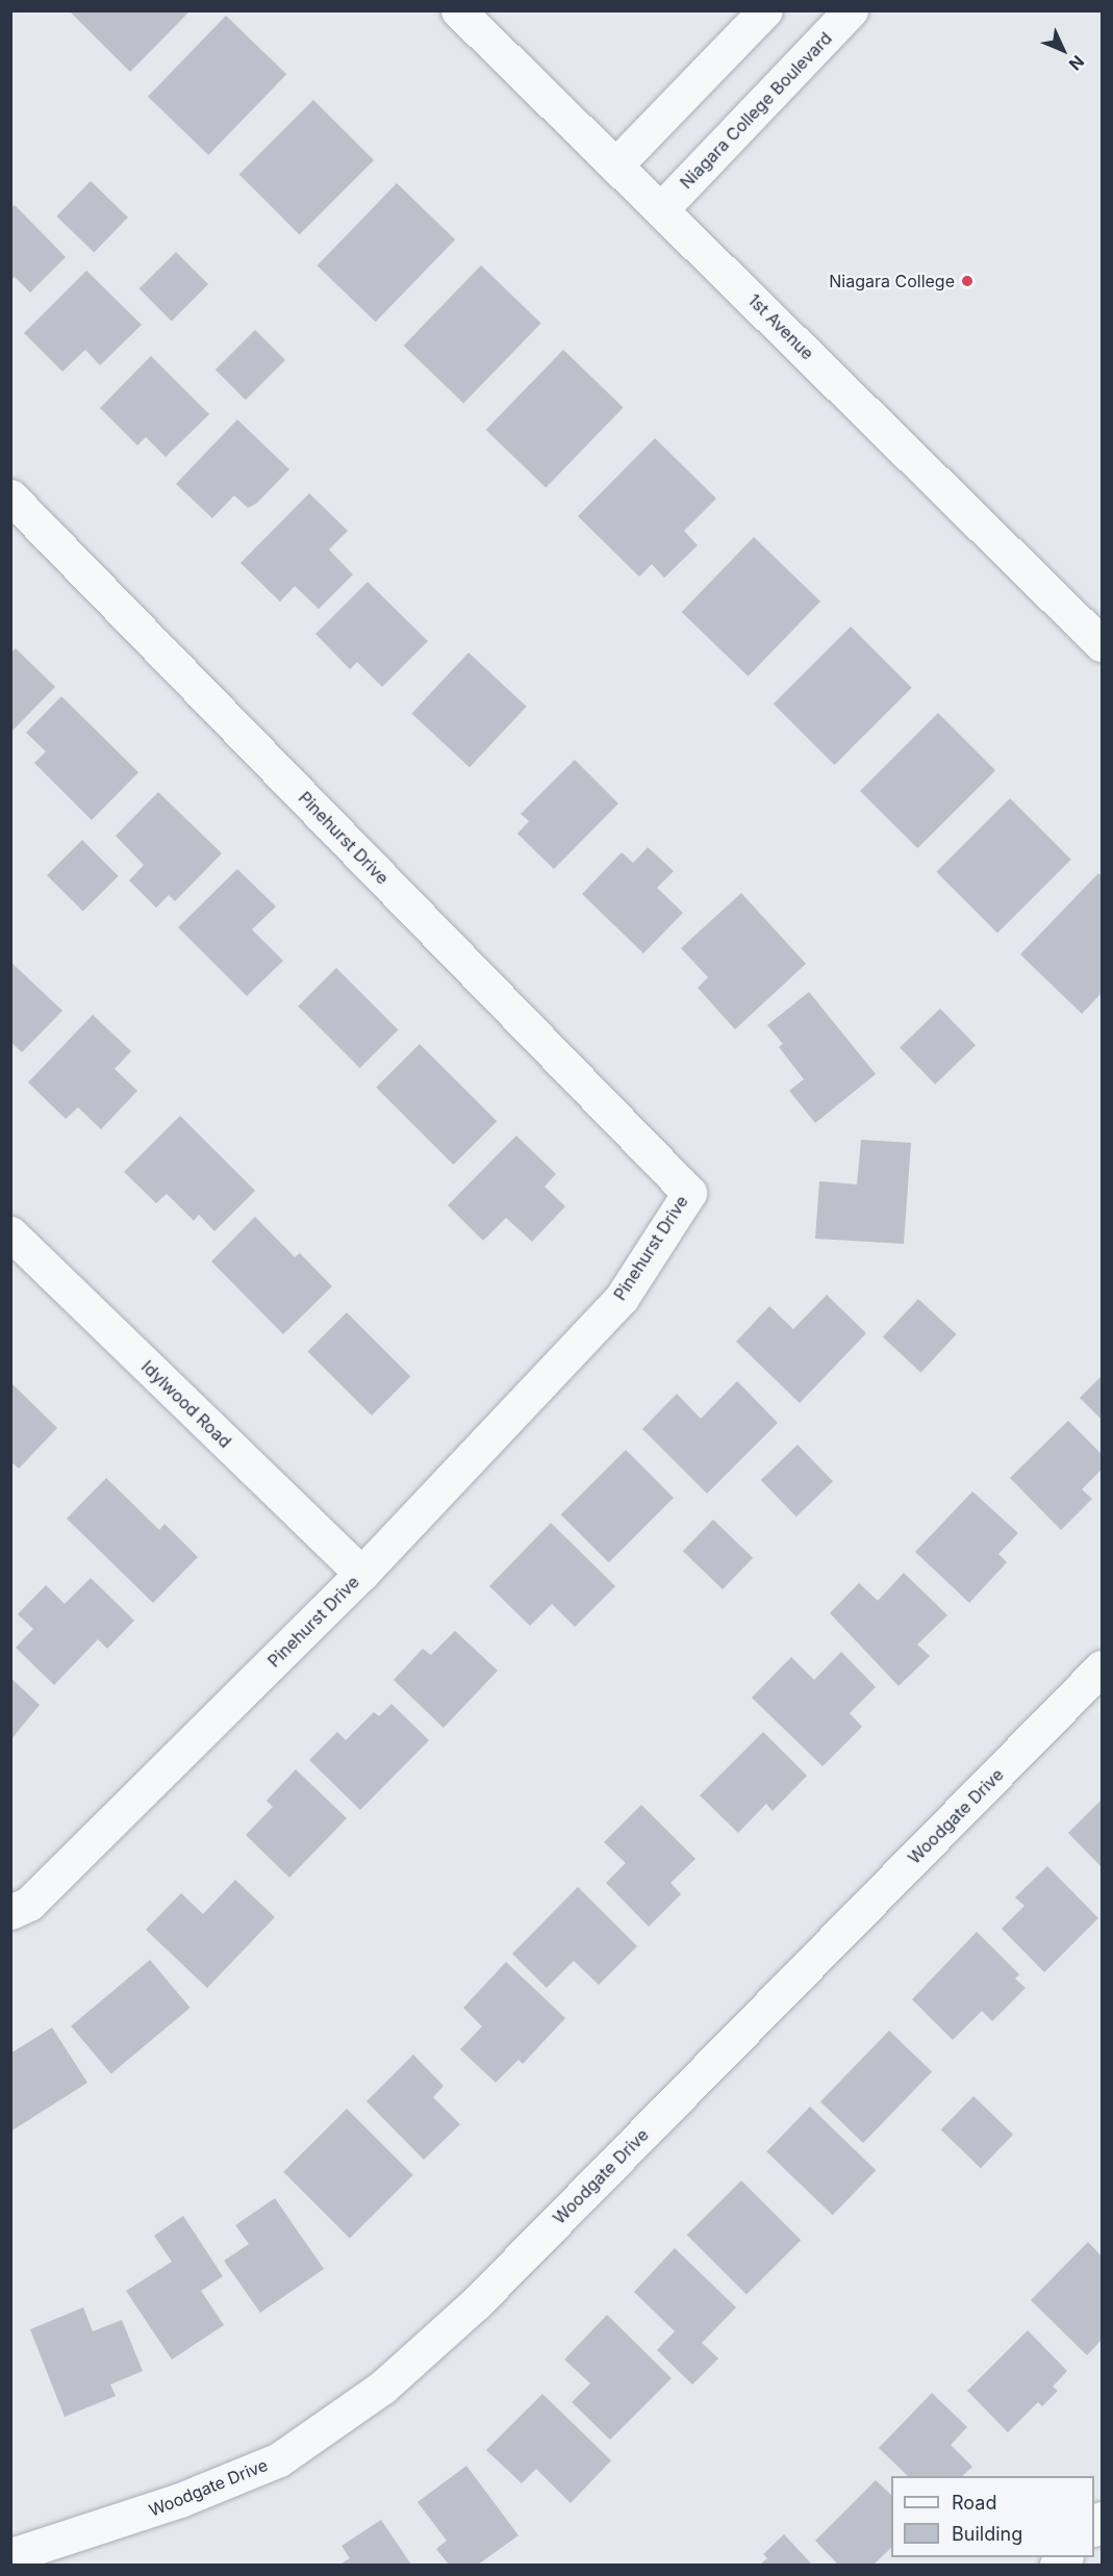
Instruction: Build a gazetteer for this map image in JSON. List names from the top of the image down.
{
  "streets": {
    "street": [
      "Niagara College Boulevard",
      "1st Avenue",
      "Pinehurst Drive",
      "Idylwood Road",
      "Woodgate Drive"
    ]
  },
  "crossings": [
    ["Niagara College Boulevard", "1st Avenue"],
    ["Pinehurst Drive", "Idylwood Road"]
  ],
  "places": ["Niagara College"],
  "legend": ["Road", "Building"],
  "north": "bottom right"
}
